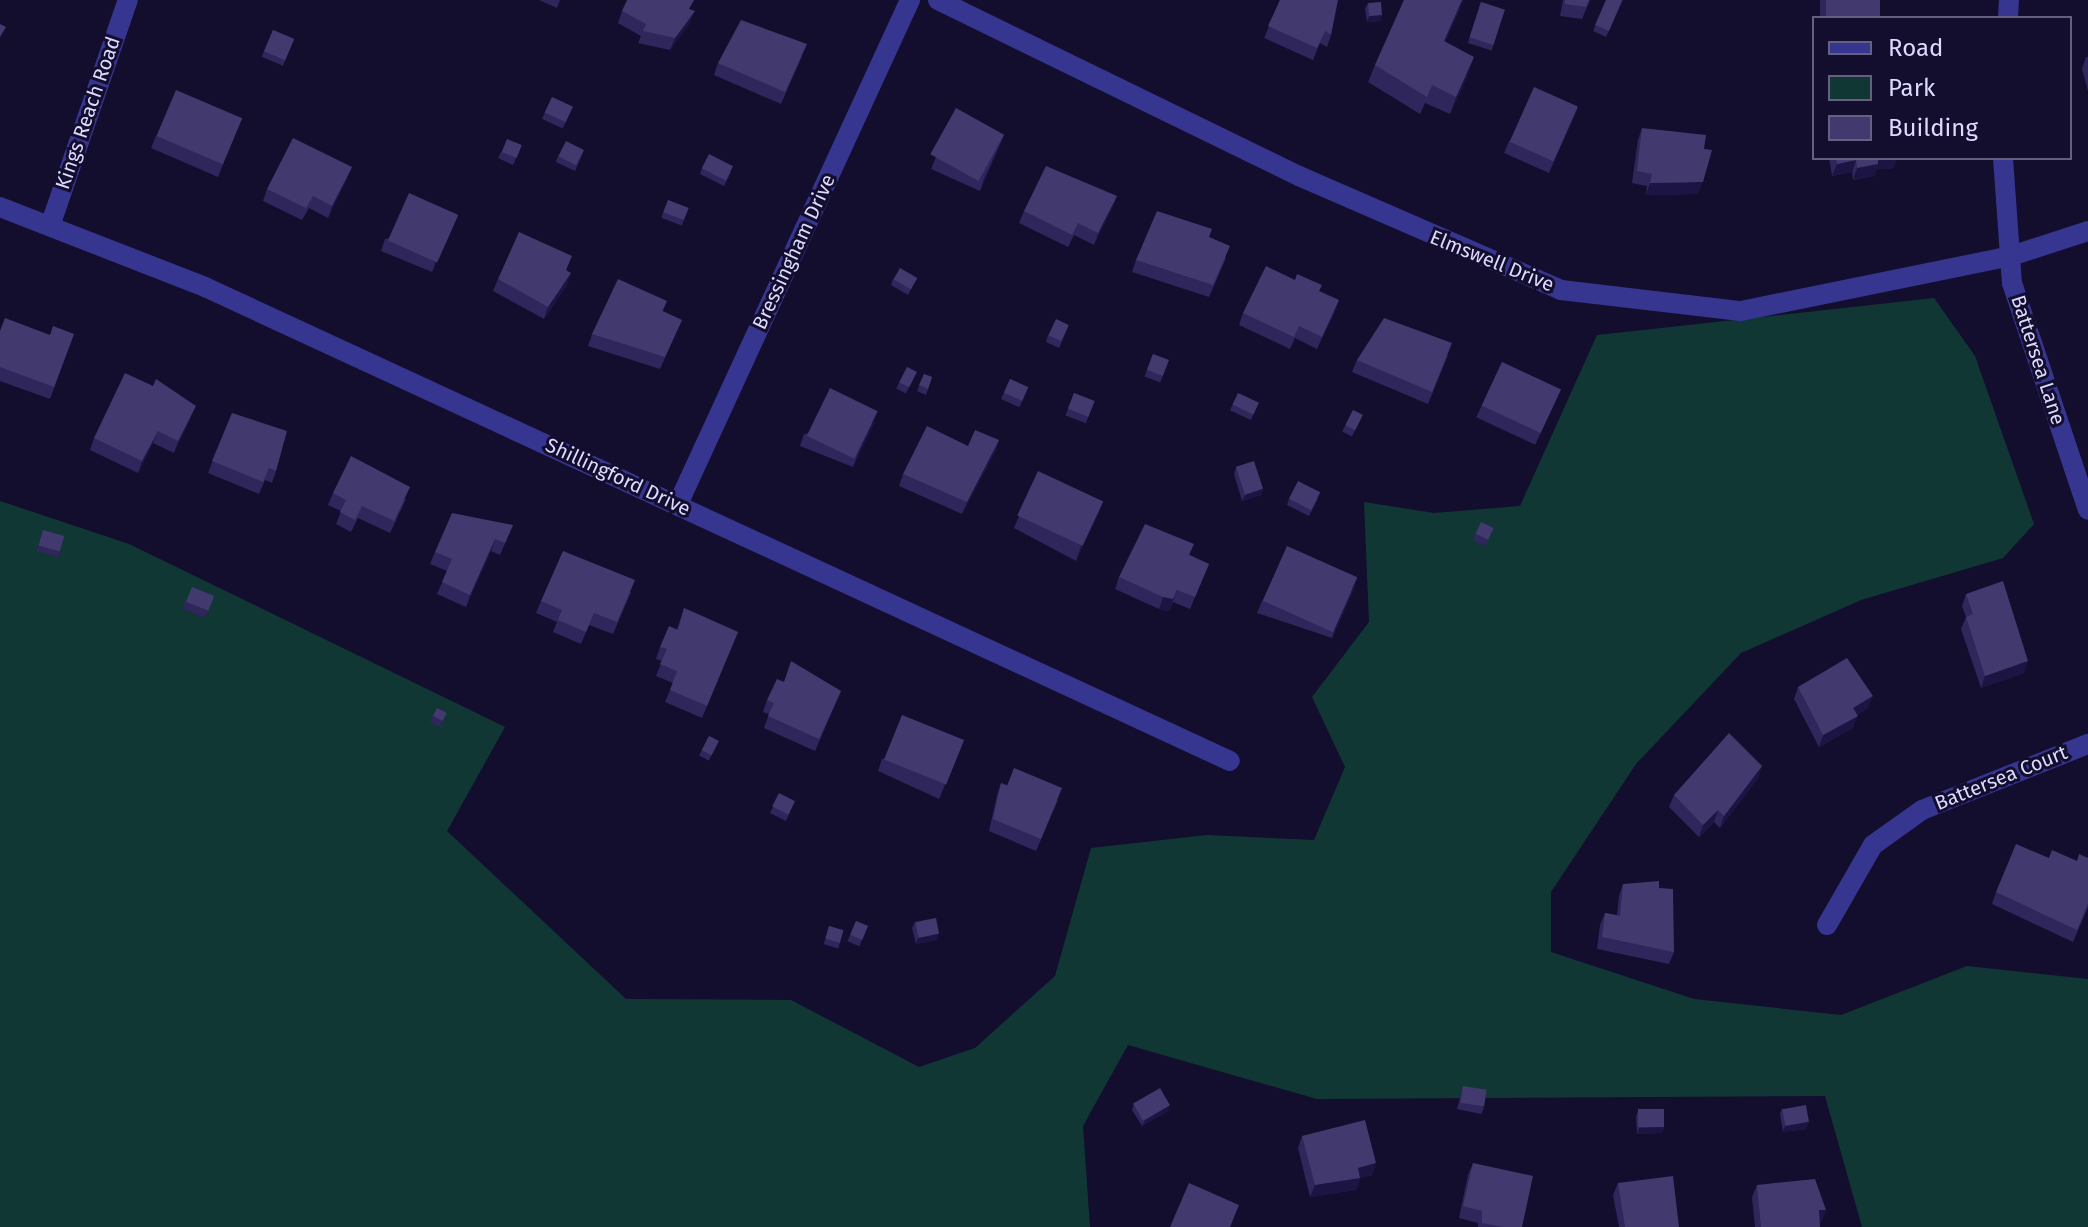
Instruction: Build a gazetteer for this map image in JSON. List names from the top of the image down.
{
  "streets": {
    "street": [
      "Kings Reach Road",
      "Bressingham Drive",
      "Elmswell Drive",
      "Battersea Lane",
      "Shillingford Drive",
      "Battersea Court"
    ]
  },
  "crossings": [
    ["Kings Reach Road", "Shillingford Drive"],
    ["Bressingham Drive", "Shillingford Drive"],
    ["Elmswell Drive", "Battersea Lane"]
  ],
  "legend": ["Road", "Park", "Building"]
}
